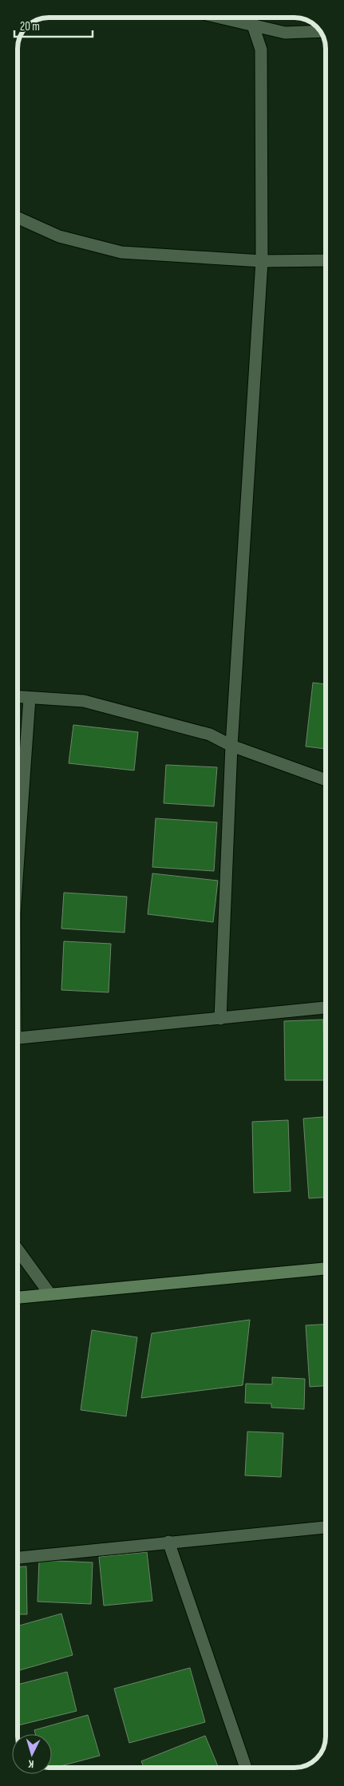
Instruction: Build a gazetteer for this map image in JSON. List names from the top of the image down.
{
  "scale_bar": "20 m",
  "north": "bottom"
}
